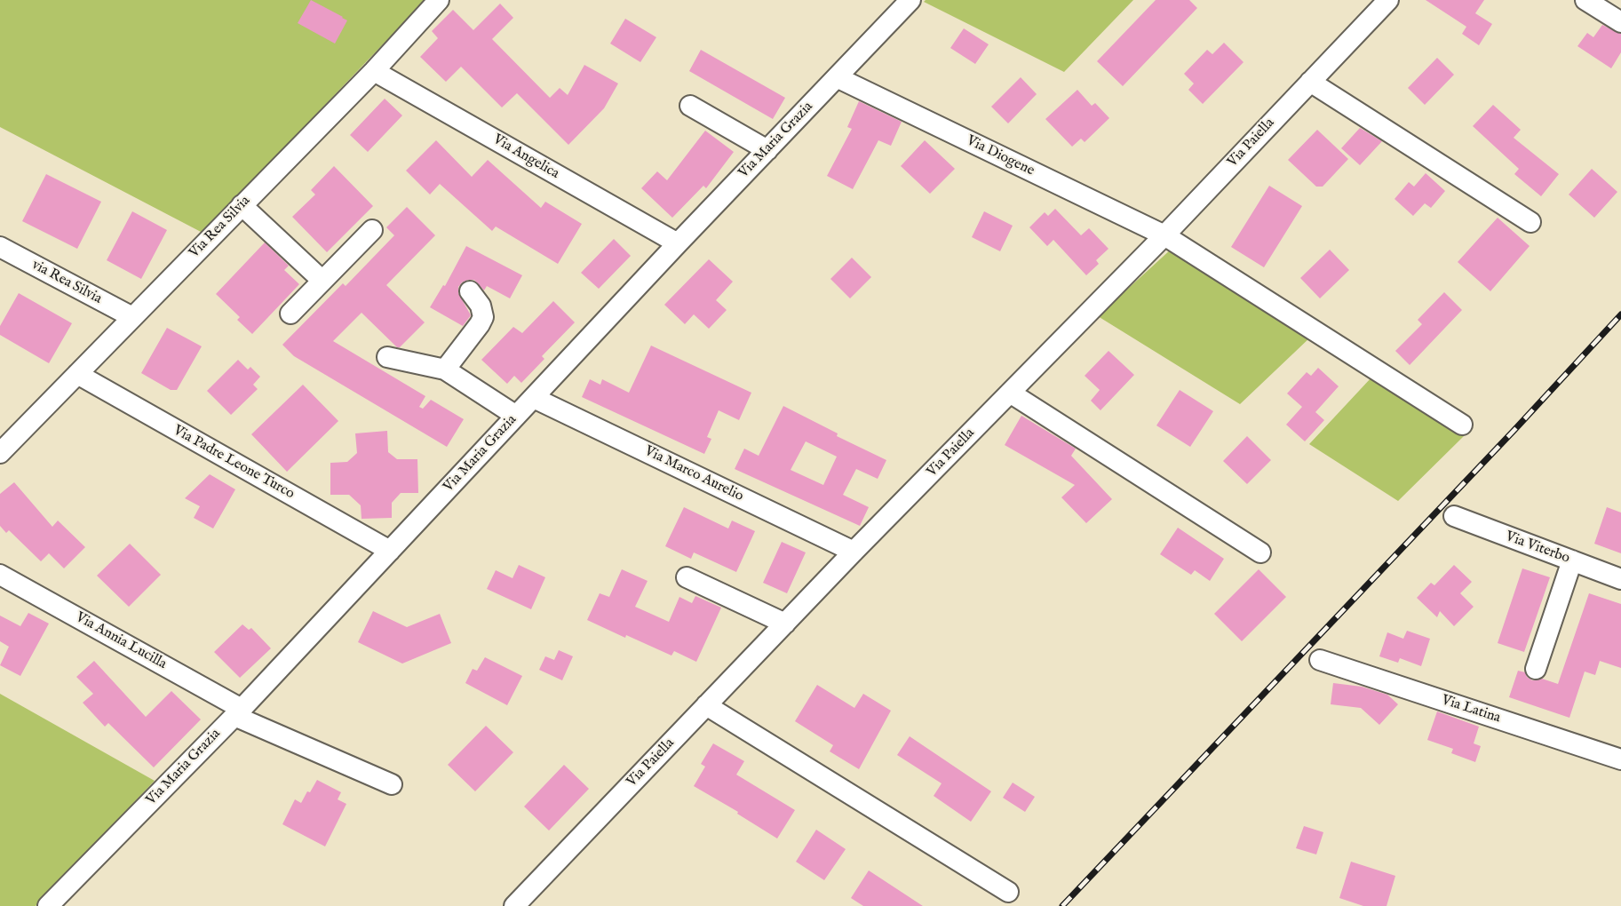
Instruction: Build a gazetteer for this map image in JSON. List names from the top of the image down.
{
  "streets": {
    "street": [
      "Via Maria Grazia",
      "Via Paiella",
      "Via Diogene",
      "Via Angelica",
      "Via Rea Silvia",
      "via Rea Silvia",
      "Via Padre Leone Turco",
      "Via Marco Aurelio",
      "Via Viterbo",
      "Via Annia Lucilla",
      "Via Latina"
    ]
  },
  "crossings": [
    ["Via Maria Grazia", "Via Diogene"],
    ["Via Maria Grazia", "Via Angelica"],
    ["Via Maria Grazia", "Via Padre Leone Turco"],
    ["Via Maria Grazia", "Via Marco Aurelio"],
    ["Via Maria Grazia", "Via Annia Lucilla"],
    ["Via Paiella", "Via Diogene"],
    ["Via Paiella", "Via Marco Aurelio"],
    ["Via Angelica", "Via Rea Silvia"],
    ["Via Rea Silvia", "via Rea Silvia"],
    ["Via Rea Silvia", "Via Padre Leone Turco"]
  ]
}
